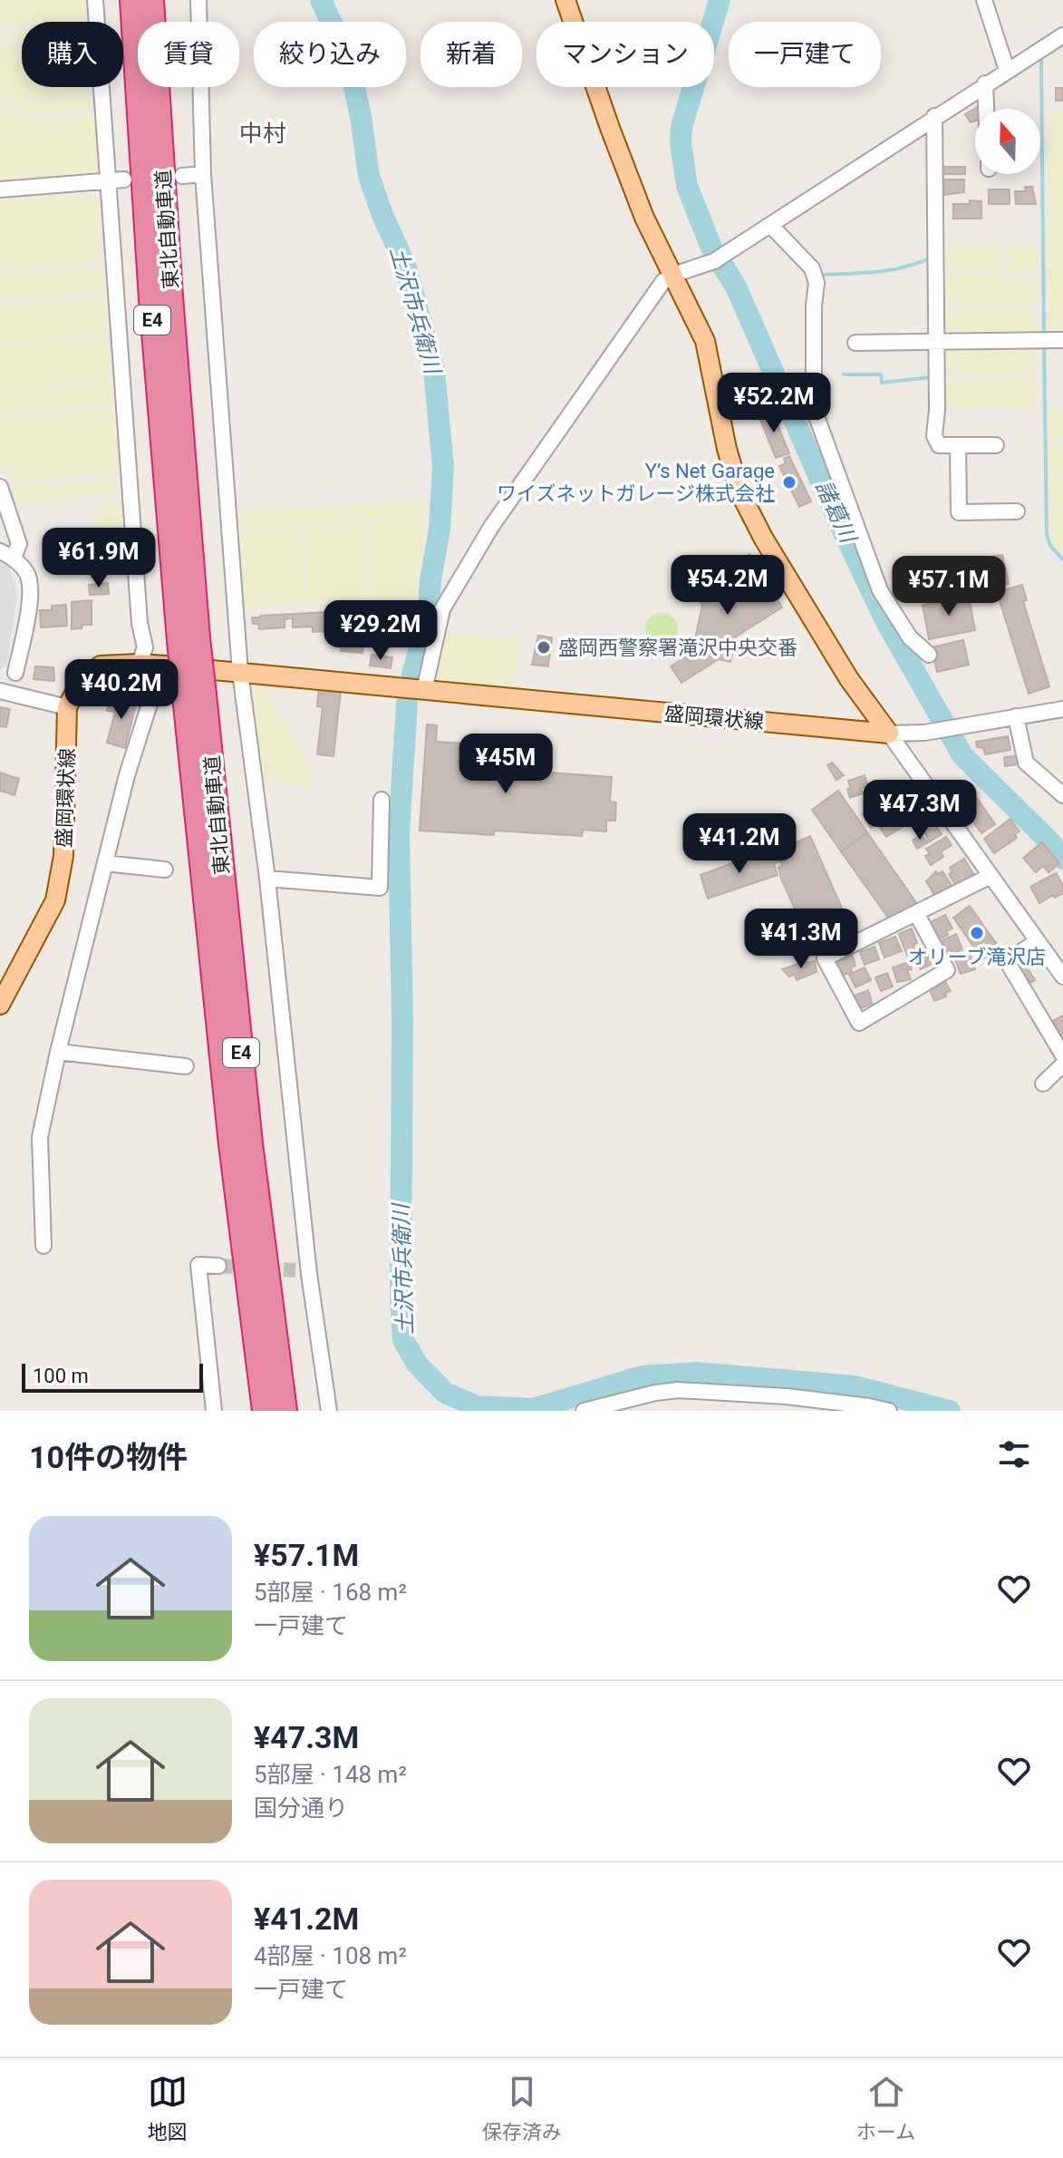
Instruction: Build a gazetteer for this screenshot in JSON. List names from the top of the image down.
{
  "streets": {
    "highway": ["東北自動車道", "E4"],
    "main road": ["盛岡環状線"]
  },
  "districts": ["中村"],
  "water": ["土沢市兵衛川", "諸葛川"],
  "places": ["Y’s Net Garage ワイズネットガレージ株式会社", "盛岡西警察署滝沢中央交番", "オリーブ滝沢店"],
  "scale_bar": "100 m",
  "north": "top",
  "page": {
    "chip": [
      "購入",
      "賃貸",
      "絞り込み",
      "新着",
      "マンション",
      "一戸建て"
    ],
    "price": [
      "¥52.2M",
      "¥61.9M",
      "¥54.2M",
      "¥57.1M",
      "¥29.2M",
      "¥40.2M",
      "¥45M",
      "¥47.3M",
      "¥41.2M",
      "¥41.3M"
    ],
    "scale": "100 m",
    "heading": "10件の物件",
    "list": [
      {
        "name": "¥57.1M",
        "note": "5部屋 · 168 m² · 一戸建て"
      },
      {
        "name": "¥47.3M",
        "note": "5部屋 · 148 m² · 国分通り"
      },
      {
        "name": "¥41.2M",
        "note": "4部屋 · 108 m² · 一戸建て"
      }
    ],
    "tabs": ["地図", "保存済み", "ホーム"]
  }
}
